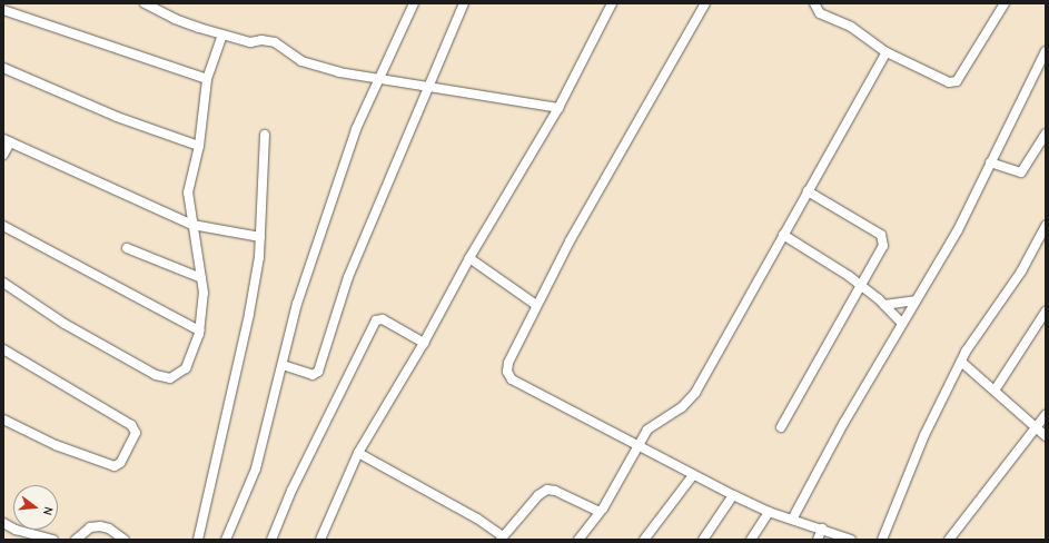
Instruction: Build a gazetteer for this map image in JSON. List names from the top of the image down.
{
  "north": "right"
}
